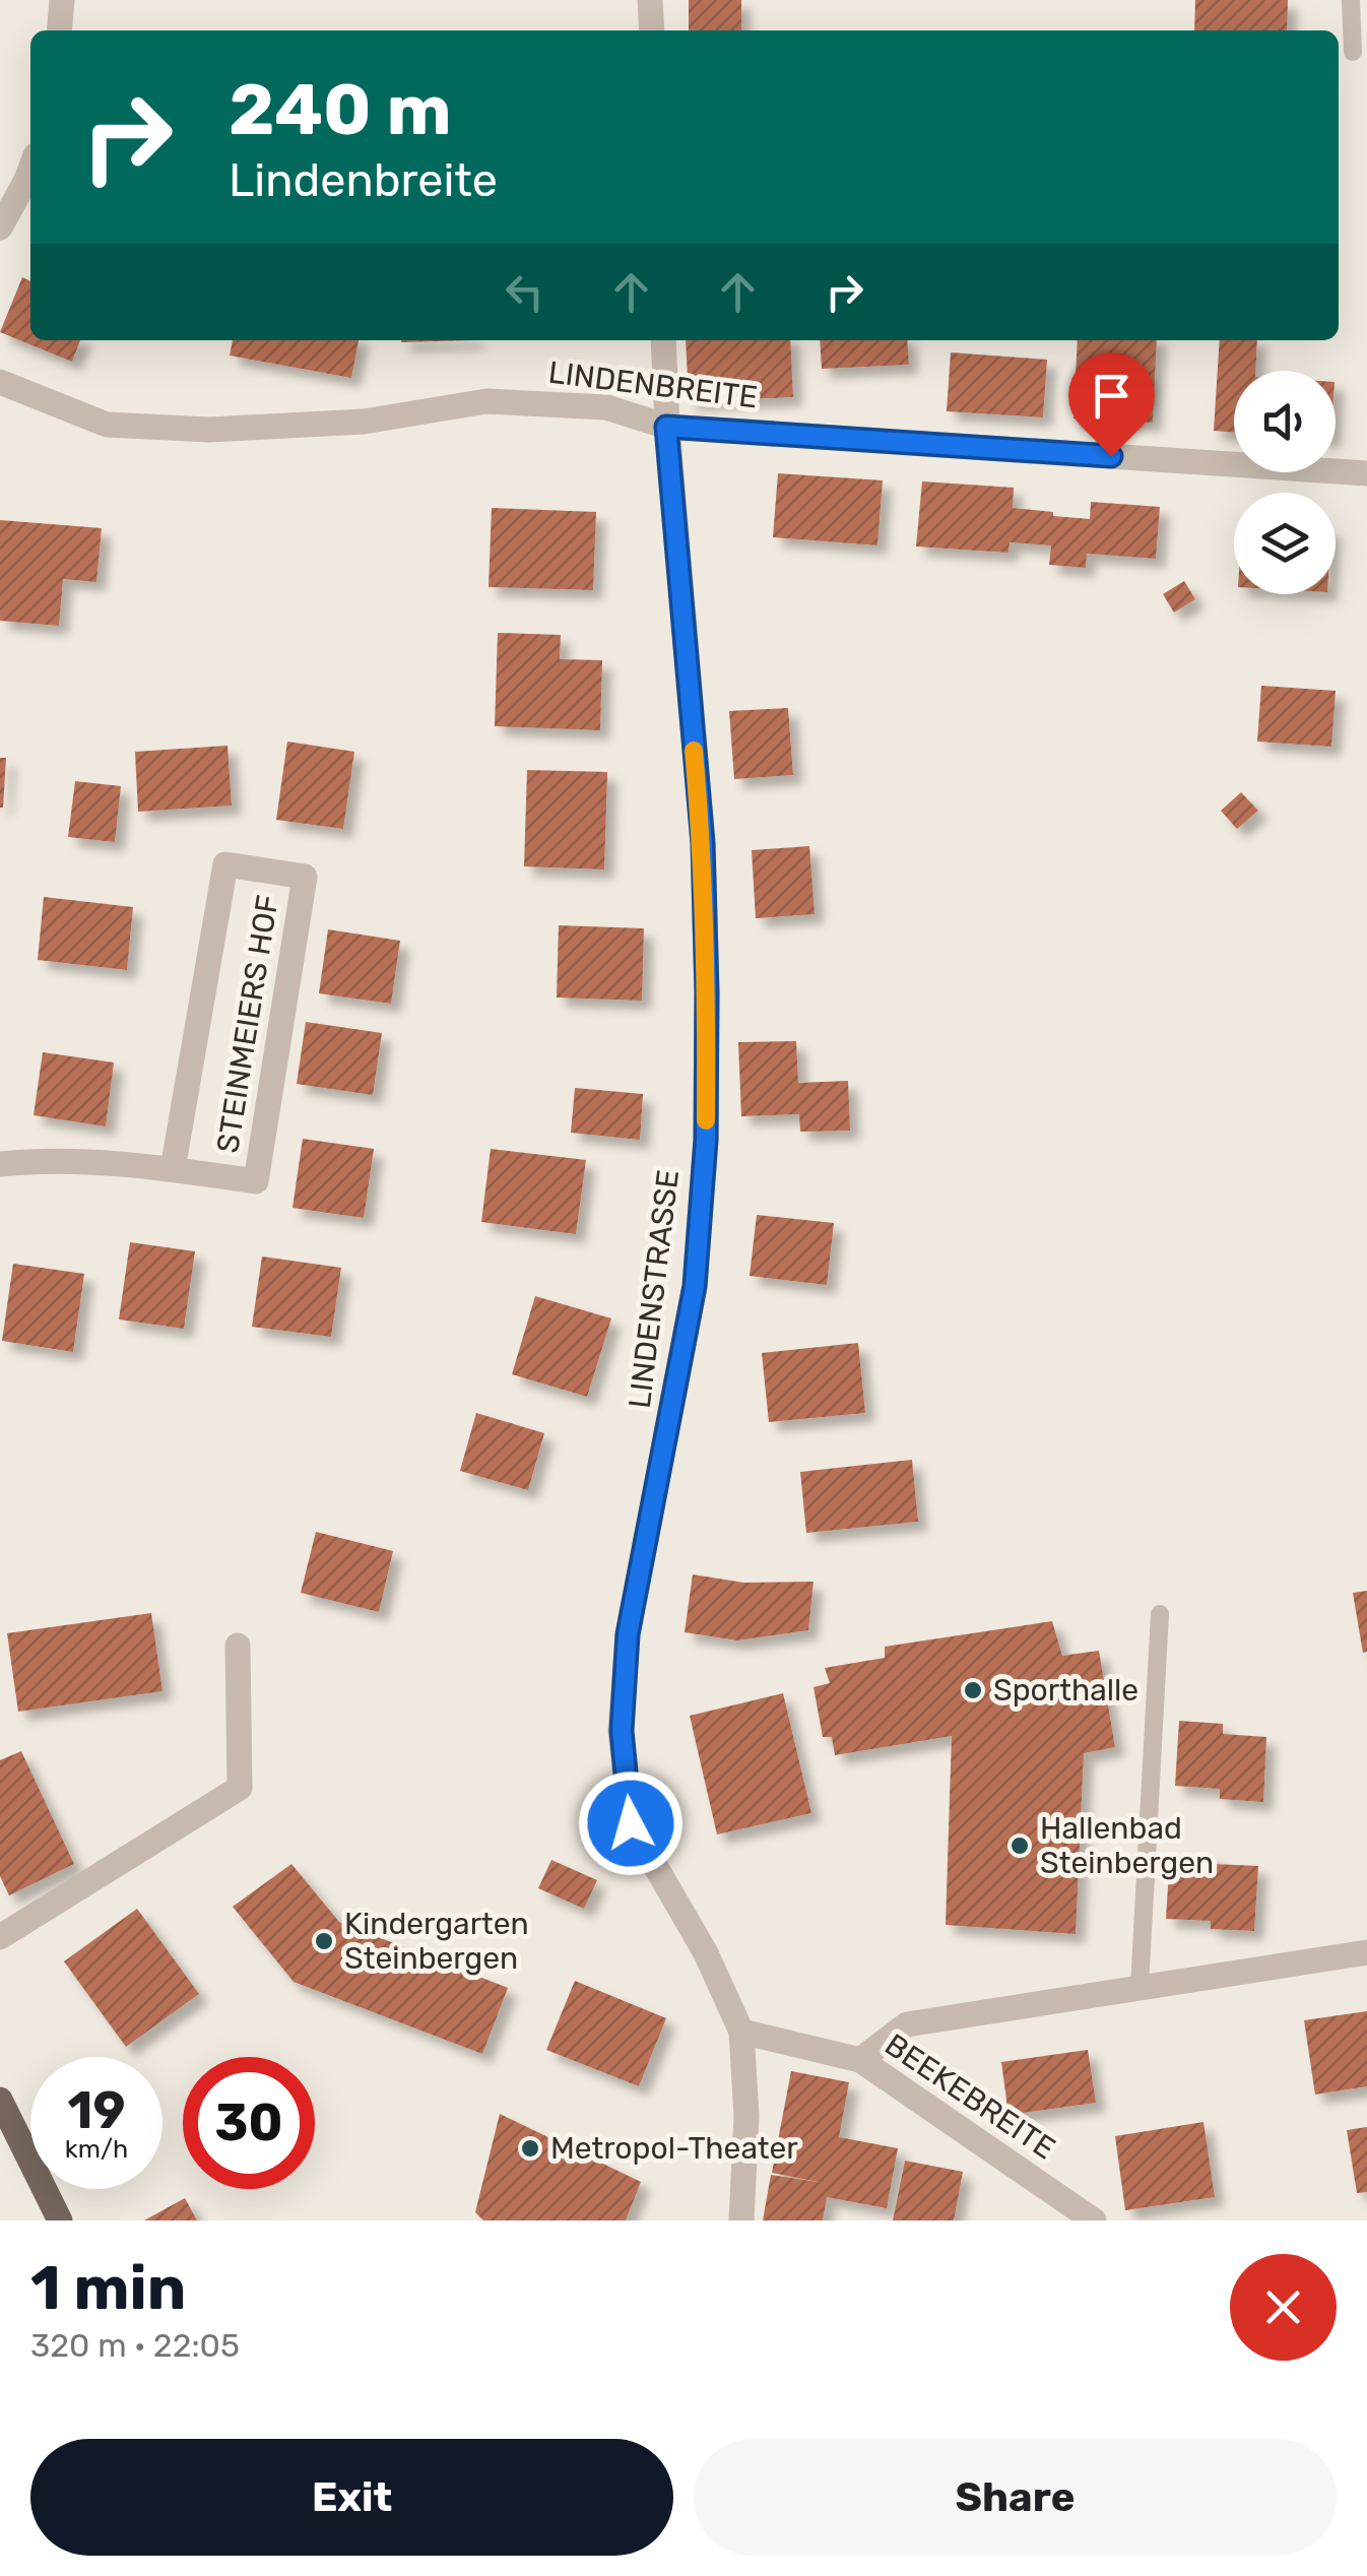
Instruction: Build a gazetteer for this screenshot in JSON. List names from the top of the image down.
{
  "streets": {
    "street": [
      "LINDENBREITE",
      "STEINMEIERS HOF",
      "LINDENSTRASSE",
      "BEEKEBREITE"
    ]
  },
  "crossings": [
    ["LINDENBREITE", "LINDENSTRASSE"],
    ["LINDENSTRASSE", "BEEKEBREITE"]
  ],
  "places": [
    "Sporthalle",
    "Hallenbad Steinbergen",
    "Kindergarten Steinbergen",
    "Metropol-Theater"
  ],
  "page": {
    "turn": ["240 m", "Lindenbreite"],
    "speed": "19 km/h",
    "limit": "30",
    "heading": ["1 min", "320 m · 22:05"],
    "buttons": ["Exit", "Share"]
  }
}
